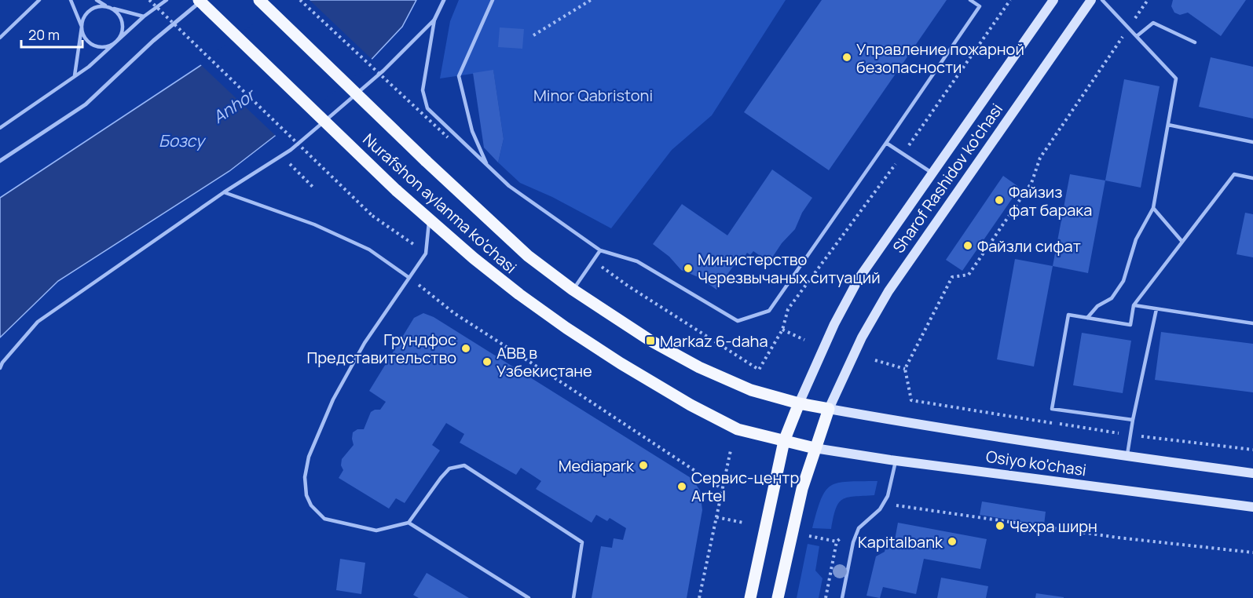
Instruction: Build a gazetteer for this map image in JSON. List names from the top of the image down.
{
  "streets": {
    "main road": ["Sharof Rashidov ko'chasi", "Nurafshon aylanma ko'chasi", "Osiyo ko'chasi"]
  },
  "crossings": [
    ["Sharof Rashidov ko'chasi", "Nurafshon aylanma ko'chasi"],
    ["Sharof Rashidov ko'chasi", "Osiyo ko'chasi"],
    ["Nurafshon aylanma ko'chasi", "Osiyo ko'chasi"]
  ],
  "water": ["Anhor", "Бозсу"],
  "parks": ["Minor Qabristoni"],
  "places": {
    "other": [
      "Управление пожарной безопасности",
      "Файзиз фат барака",
      "Файзли сифат",
      "Министерство Черезвычаных ситуаций",
      "Грундфос Представительство",
      "ABB в Узбекистане",
      "Mediapark",
      "Сервис-центр Artel",
      "Чехра ширн",
      "Kapitalbank"
    ],
    "transit": ["Markaz 6-daha"]
  },
  "scale_bar": "20 m"
}
